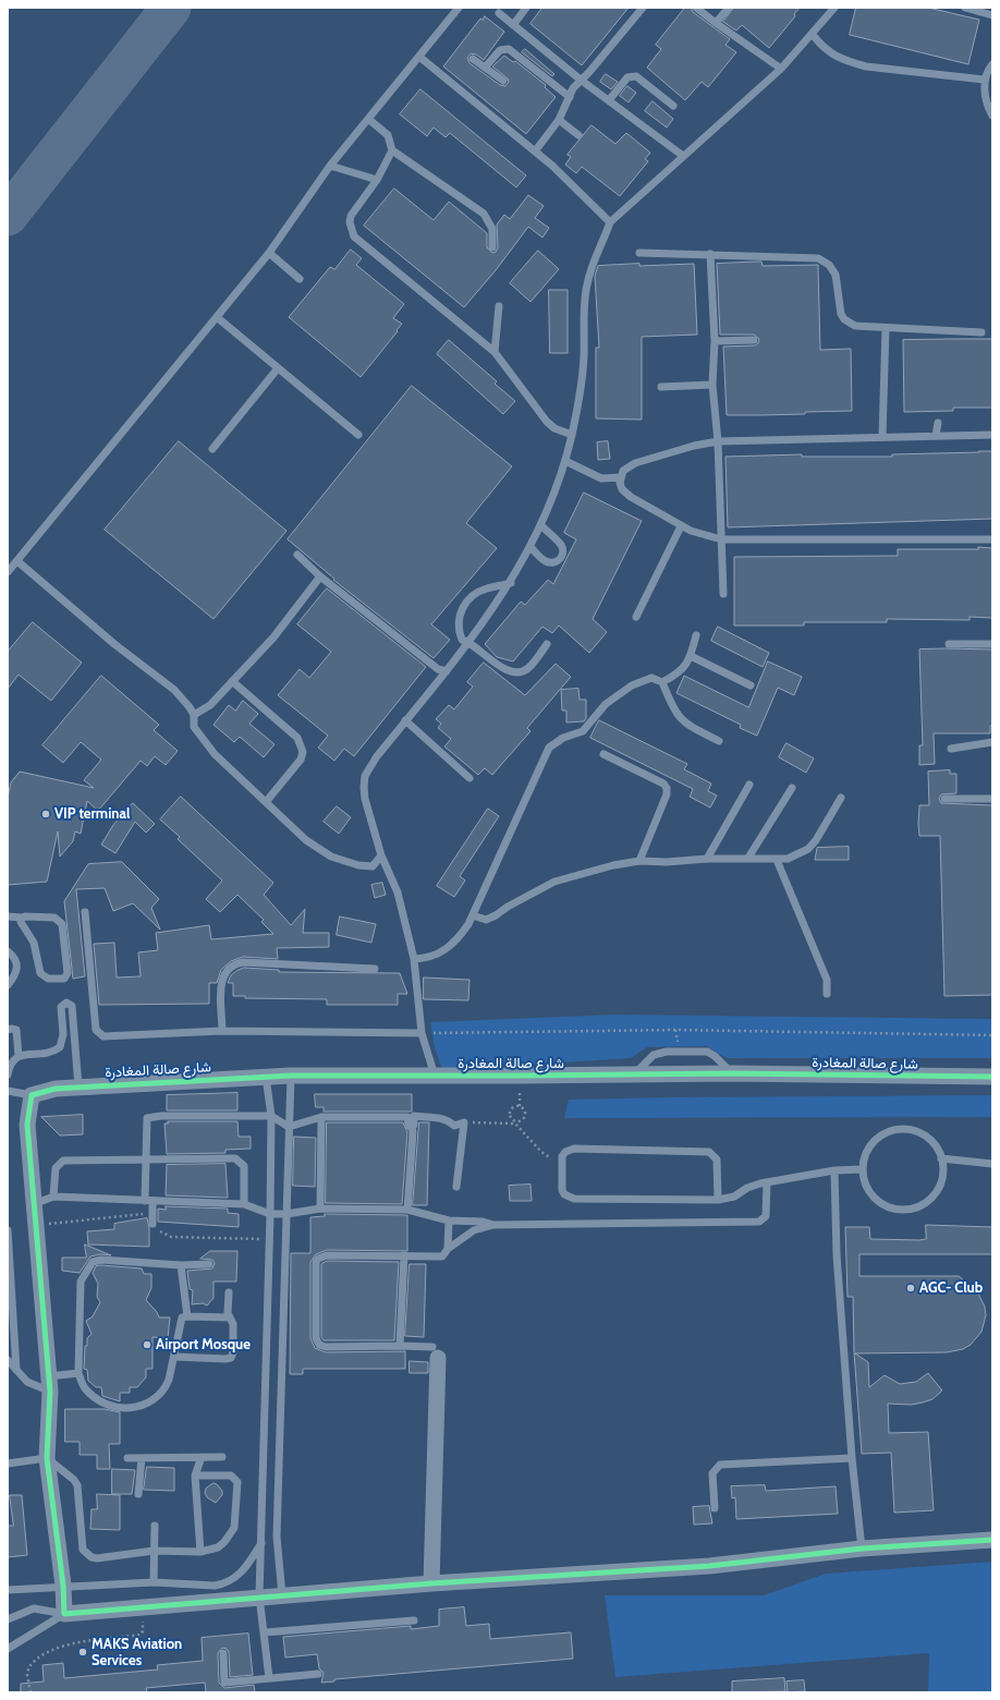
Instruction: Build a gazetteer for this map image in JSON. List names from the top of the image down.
{
  "streets": {
    "street": ["شارع صالة المغادرة"]
  },
  "places": [
    "VIP terminal",
    "AGC- Club",
    "Airport Mosque",
    "MAKS Aviation Services"
  ]
}
